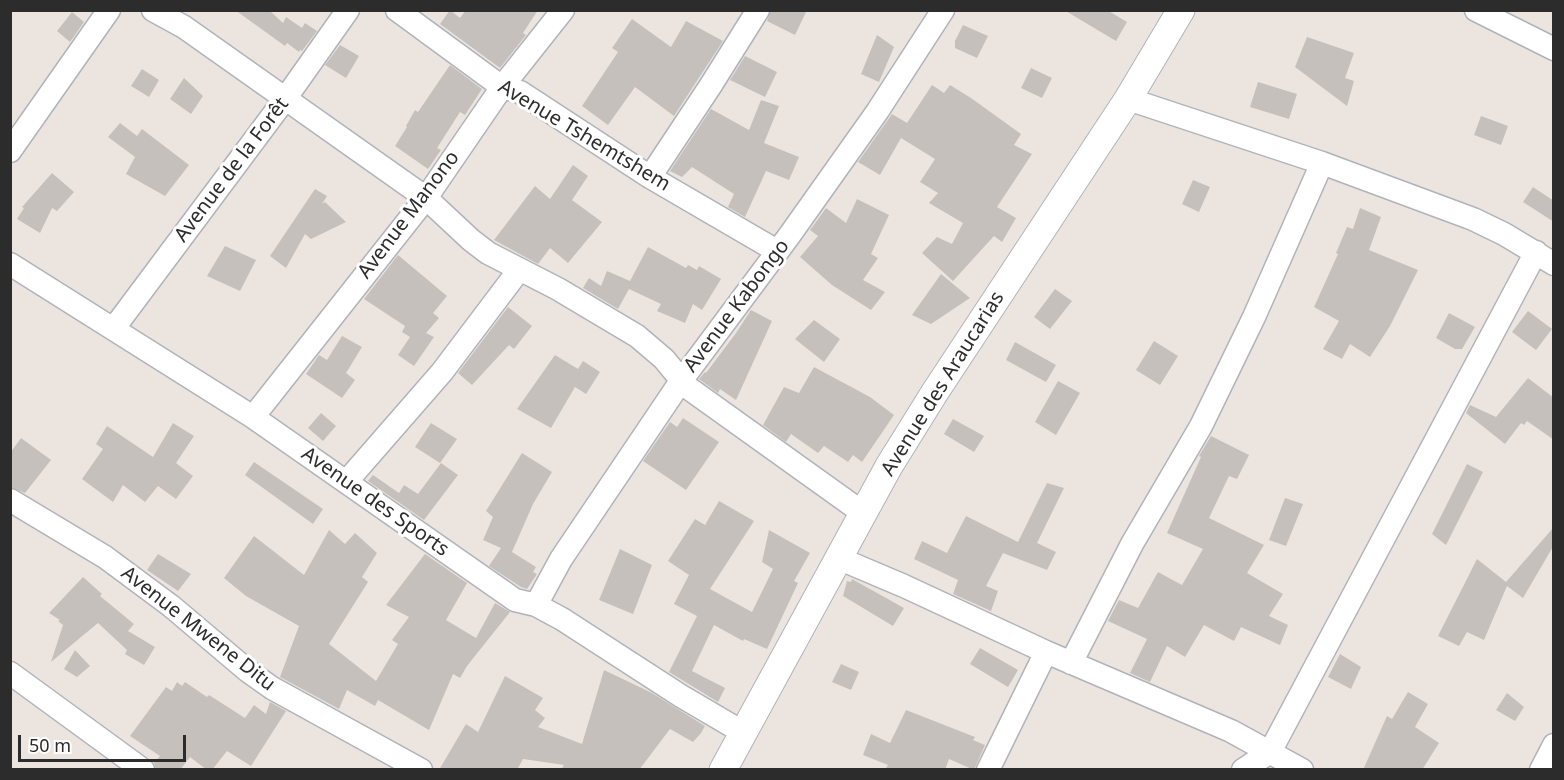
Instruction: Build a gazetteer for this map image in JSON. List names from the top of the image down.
{
  "streets": {
    "street": [
      "Avenue Tshemtshem",
      "Avenue de la Forêt",
      "Avenue Manono",
      "Avenue Kabongo",
      "Avenue des Araucarias",
      "Avenue des Sports",
      "Avenue Mwene Ditu"
    ]
  },
  "crossings": [
    ["Avenue Tshemtshem", "Avenue Manono"],
    ["Avenue Tshemtshem", "Avenue Kabongo"],
    ["Avenue de la Forêt", "Avenue des Sports"],
    ["Avenue Manono", "Avenue des Sports"],
    ["Avenue Kabongo", "Avenue des Sports"],
    ["Avenue des Araucarias", "Avenue des Sports"]
  ],
  "scale_bar": "50 m"
}
